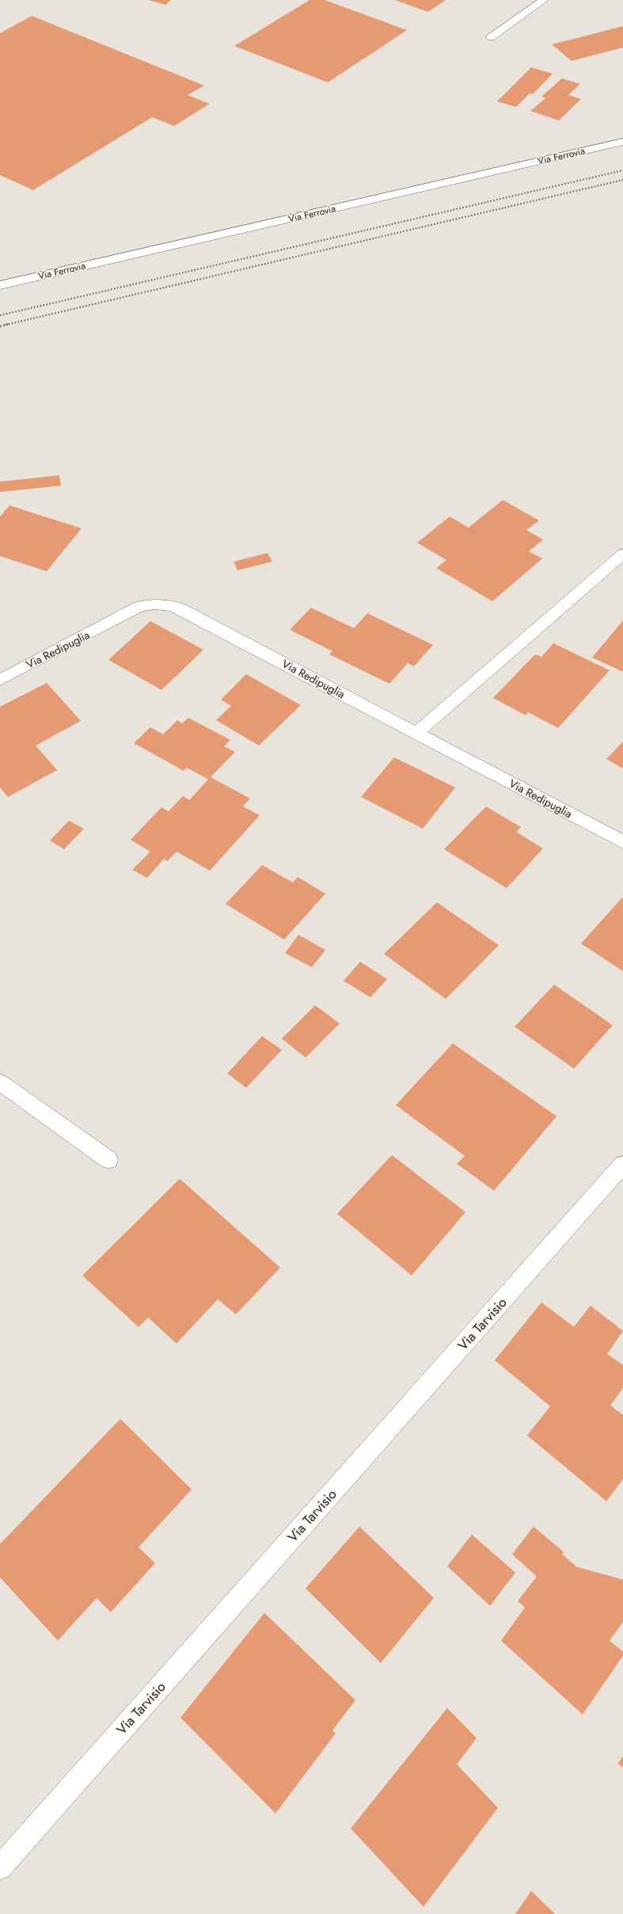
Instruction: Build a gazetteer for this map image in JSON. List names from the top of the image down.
{
  "streets": {
    "street": ["Via Ferrovia", "Via Redipuglia", "Via Tarvisio"]
  }
}
